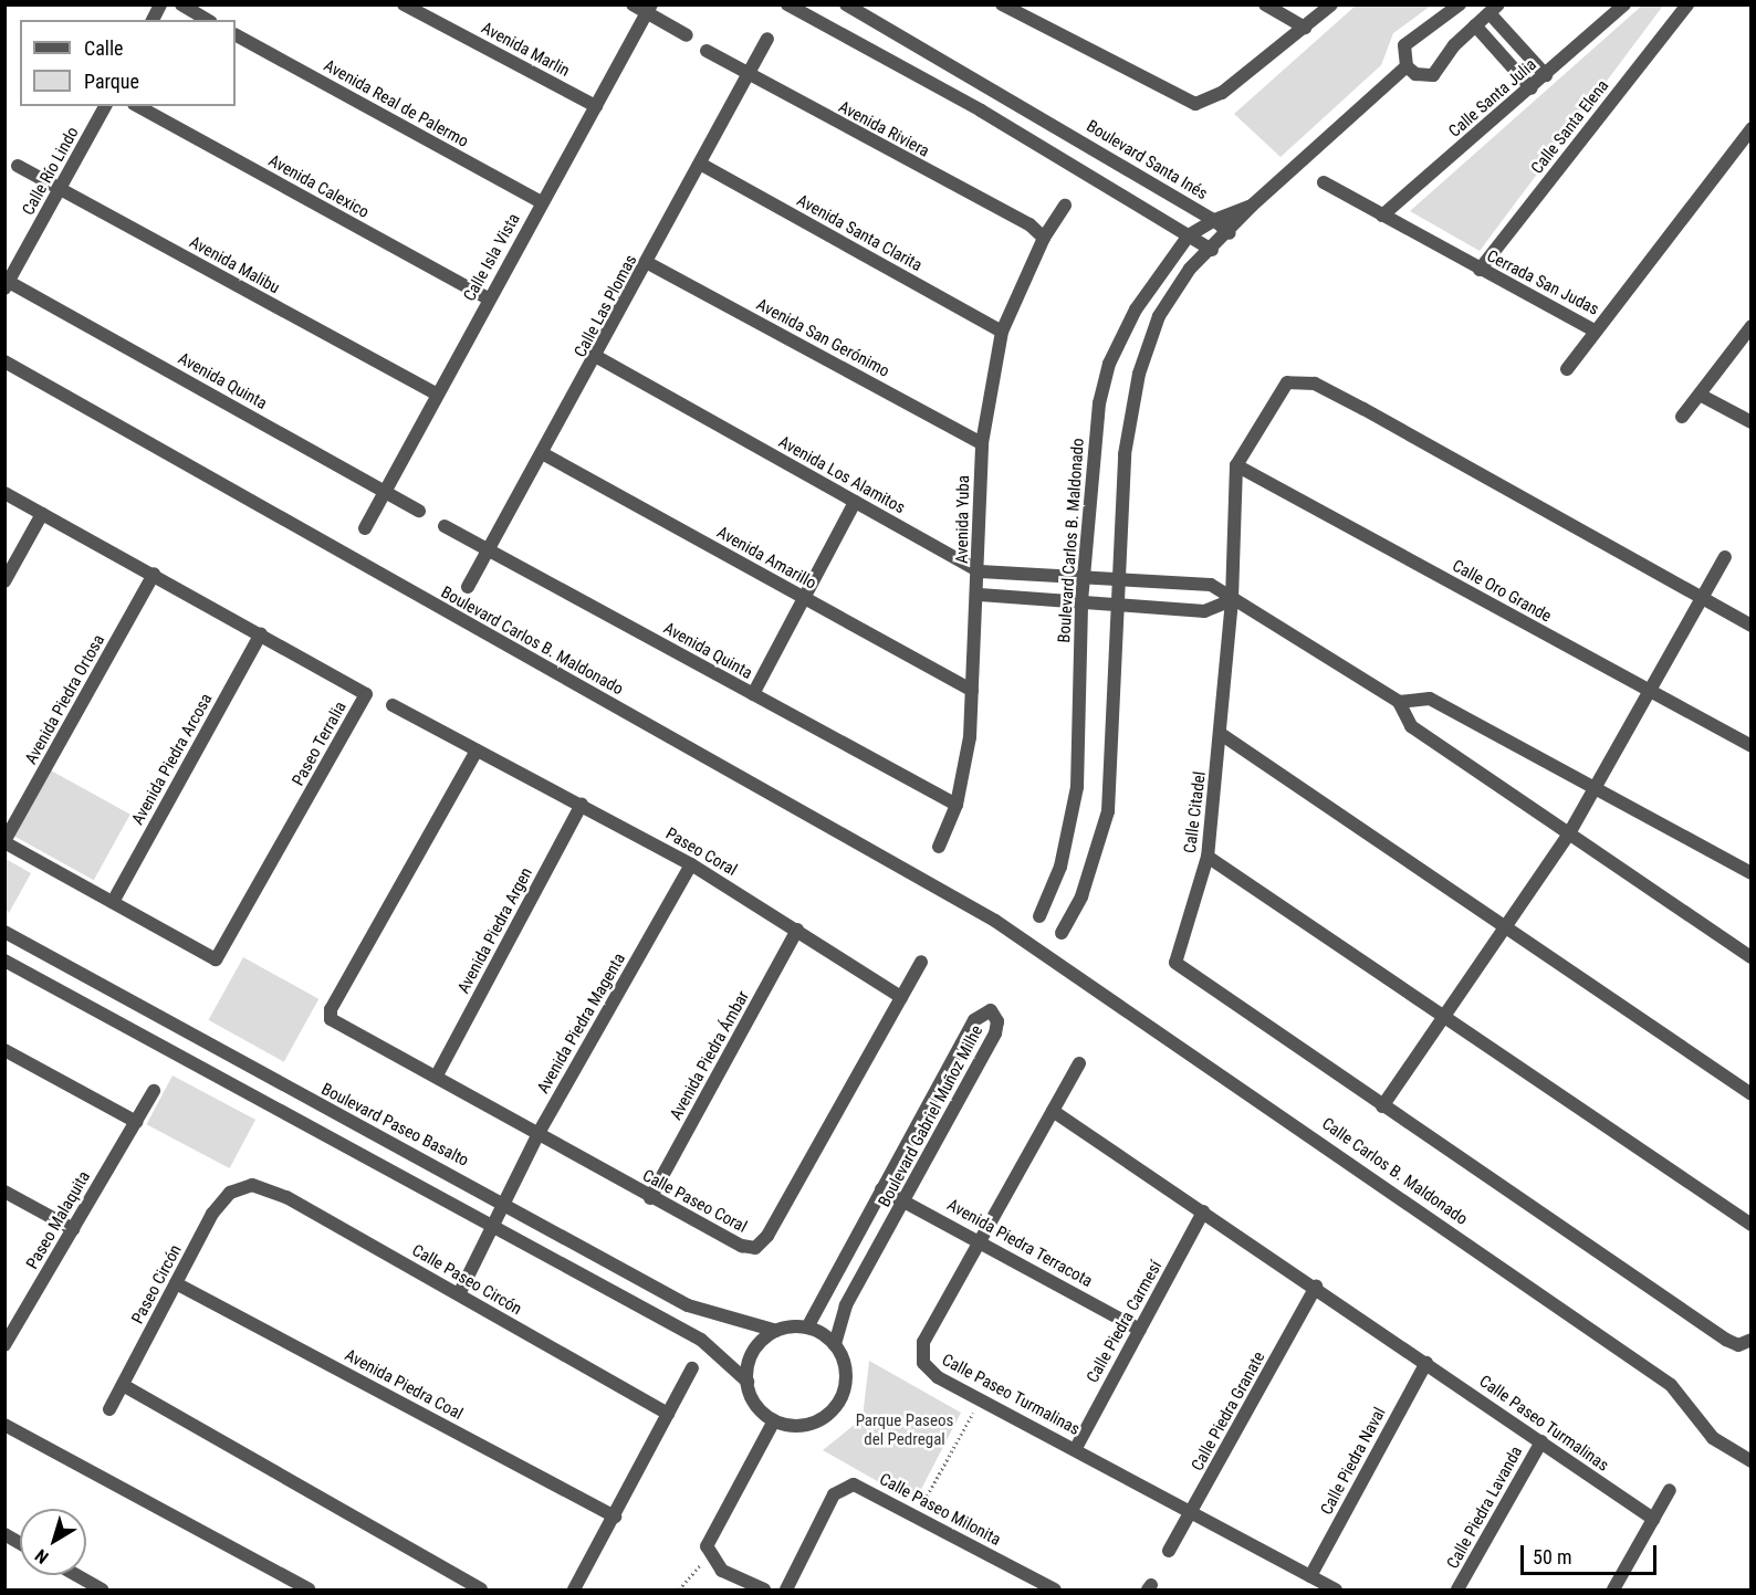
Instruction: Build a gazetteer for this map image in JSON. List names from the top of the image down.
{
  "streets": {
    "street": [
      "Avenida Marlin",
      "Calle Santa Julia",
      "Avenida Real de Palermo",
      "Calle Santa Elena",
      "Avenida Riviera",
      "Boulevard Santa Inés",
      "Calle Río Lindo",
      "Avenida Calexico",
      "Avenida Santa Clarita",
      "Calle Isla Vista",
      "Avenida Malibu",
      "Cerrada San Judas",
      "Calle Las Plomas",
      "Avenida San Gerónimo",
      "Avenida Quinta",
      "Avenida Los Alamitos",
      "Avenida Yuba",
      "Boulevard Carlos B. Maldonado",
      "Avenida Amarillo",
      "Calle Oro Grande",
      "Avenida Piedra Ortosa",
      "Paseo Terralia",
      "Avenida Piedra Arcosa",
      "Calle Citadel",
      "Paseo Coral",
      "Avenida Piedra Argen",
      "Avenida Piedra Magenta",
      "Avenida Piedra Ámbar",
      "Boulevard Gabriel Muñoz Milhe",
      "Boulevard Paseo Basalto",
      "Calle Carlos B. Maldonado",
      "Calle Paseo Coral",
      "Paseo Malaquita",
      "Avenida Piedra Terracota",
      "Calle Paseo Circón",
      "Paseo Circón",
      "Calle Piedra Carmesí",
      "Avenida Piedra Coal",
      "Calle Paseo Turmalinas",
      "Calle Piedra Granate",
      "Calle Piedra Naval",
      "Calle Piedra Lavanda",
      "Calle Paseo Milonita"
    ]
  },
  "crossings": [
    ["Avenida Marlin", "Calle Isla Vista"],
    ["Calle Santa Julia", "Cerrada San Judas"],
    ["Avenida Real de Palermo", "Calle Isla Vista"],
    ["Calle Santa Elena", "Cerrada San Judas"],
    ["Avenida Riviera", "Calle Las Plomas"],
    ["Avenida Riviera", "Avenida Yuba"],
    ["Boulevard Santa Inés", "Boulevard Carlos B. Maldonado"],
    ["Calle Río Lindo", "Avenida Malibu"],
    ["Calle Río Lindo", "Avenida Quinta"],
    ["Avenida Calexico", "Calle Isla Vista"],
    ["Avenida Santa Clarita", "Calle Las Plomas"],
    ["Avenida Santa Clarita", "Avenida Yuba"],
    ["Calle Isla Vista", "Avenida Malibu"],
    ["Calle Isla Vista", "Avenida Quinta"],
    ["Calle Las Plomas", "Avenida San Gerónimo"],
    ["Calle Las Plomas", "Avenida Quinta"],
    ["Calle Las Plomas", "Avenida Los Alamitos"],
    ["Calle Las Plomas", "Avenida Amarillo"],
    ["Avenida San Gerónimo", "Avenida Yuba"],
    ["Avenida Quinta", "Avenida Yuba"],
    ["Avenida Los Alamitos", "Avenida Yuba"],
    ["Avenida Los Alamitos", "Boulevard Carlos B. Maldonado"],
    ["Avenida Los Alamitos", "Calle Citadel"],
    ["Avenida Yuba", "Avenida Amarillo"],
    ["Boulevard Carlos B. Maldonado", "Calle Carlos B. Maldonado"],
    ["Calle Oro Grande", "Calle Citadel"],
    ["Avenida Piedra Ortosa", "Paseo Terralia"],
    ["Paseo Terralia", "Avenida Piedra Arcosa"],
    ["Paseo Coral", "Avenida Piedra Argen"],
    ["Paseo Coral", "Avenida Piedra Magenta"],
    ["Paseo Coral", "Avenida Piedra Ámbar"],
    ["Paseo Coral", "Calle Paseo Coral"],
    ["Avenida Piedra Argen", "Calle Paseo Coral"],
    ["Avenida Piedra Magenta", "Boulevard Paseo Basalto"],
    ["Avenida Piedra Magenta", "Calle Paseo Coral"],
    ["Avenida Piedra Magenta", "Calle Paseo Circón"],
    ["Avenida Piedra Ámbar", "Calle Paseo Coral"],
    ["Boulevard Gabriel Muñoz Milhe", "Boulevard Paseo Basalto"],
    ["Boulevard Gabriel Muñoz Milhe", "Avenida Piedra Terracota"],
    ["Avenida Piedra Terracota", "Calle Piedra Carmesí"],
    ["Avenida Piedra Terracota", "Calle Paseo Turmalinas"],
    ["Calle Paseo Circón", "Paseo Circón"],
    ["Paseo Circón", "Avenida Piedra Coal"],
    ["Calle Piedra Carmesí", "Calle Paseo Turmalinas"],
    ["Calle Paseo Turmalinas", "Calle Piedra Granate"],
    ["Calle Paseo Turmalinas", "Calle Piedra Naval"],
    ["Calle Paseo Turmalinas", "Calle Piedra Lavanda"]
  ],
  "parks": ["Parque Paseos del Pedregal"],
  "legend": ["Calle", "Parque"],
  "scale_bar": "50 m",
  "north": "bottom left"
}
